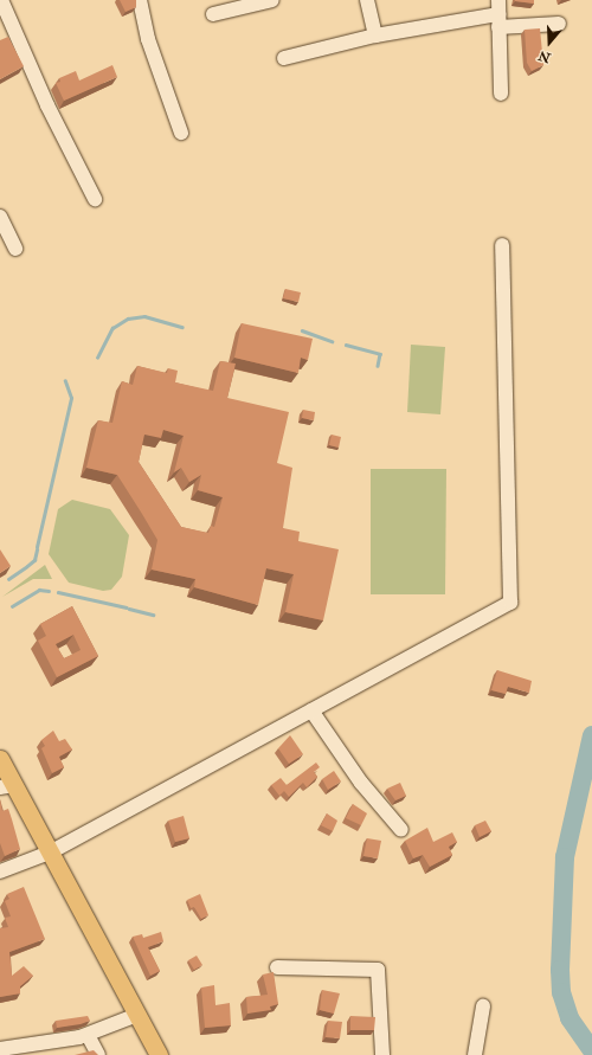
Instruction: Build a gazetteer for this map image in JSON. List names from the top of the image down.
{
  "north": "bottom"
}
